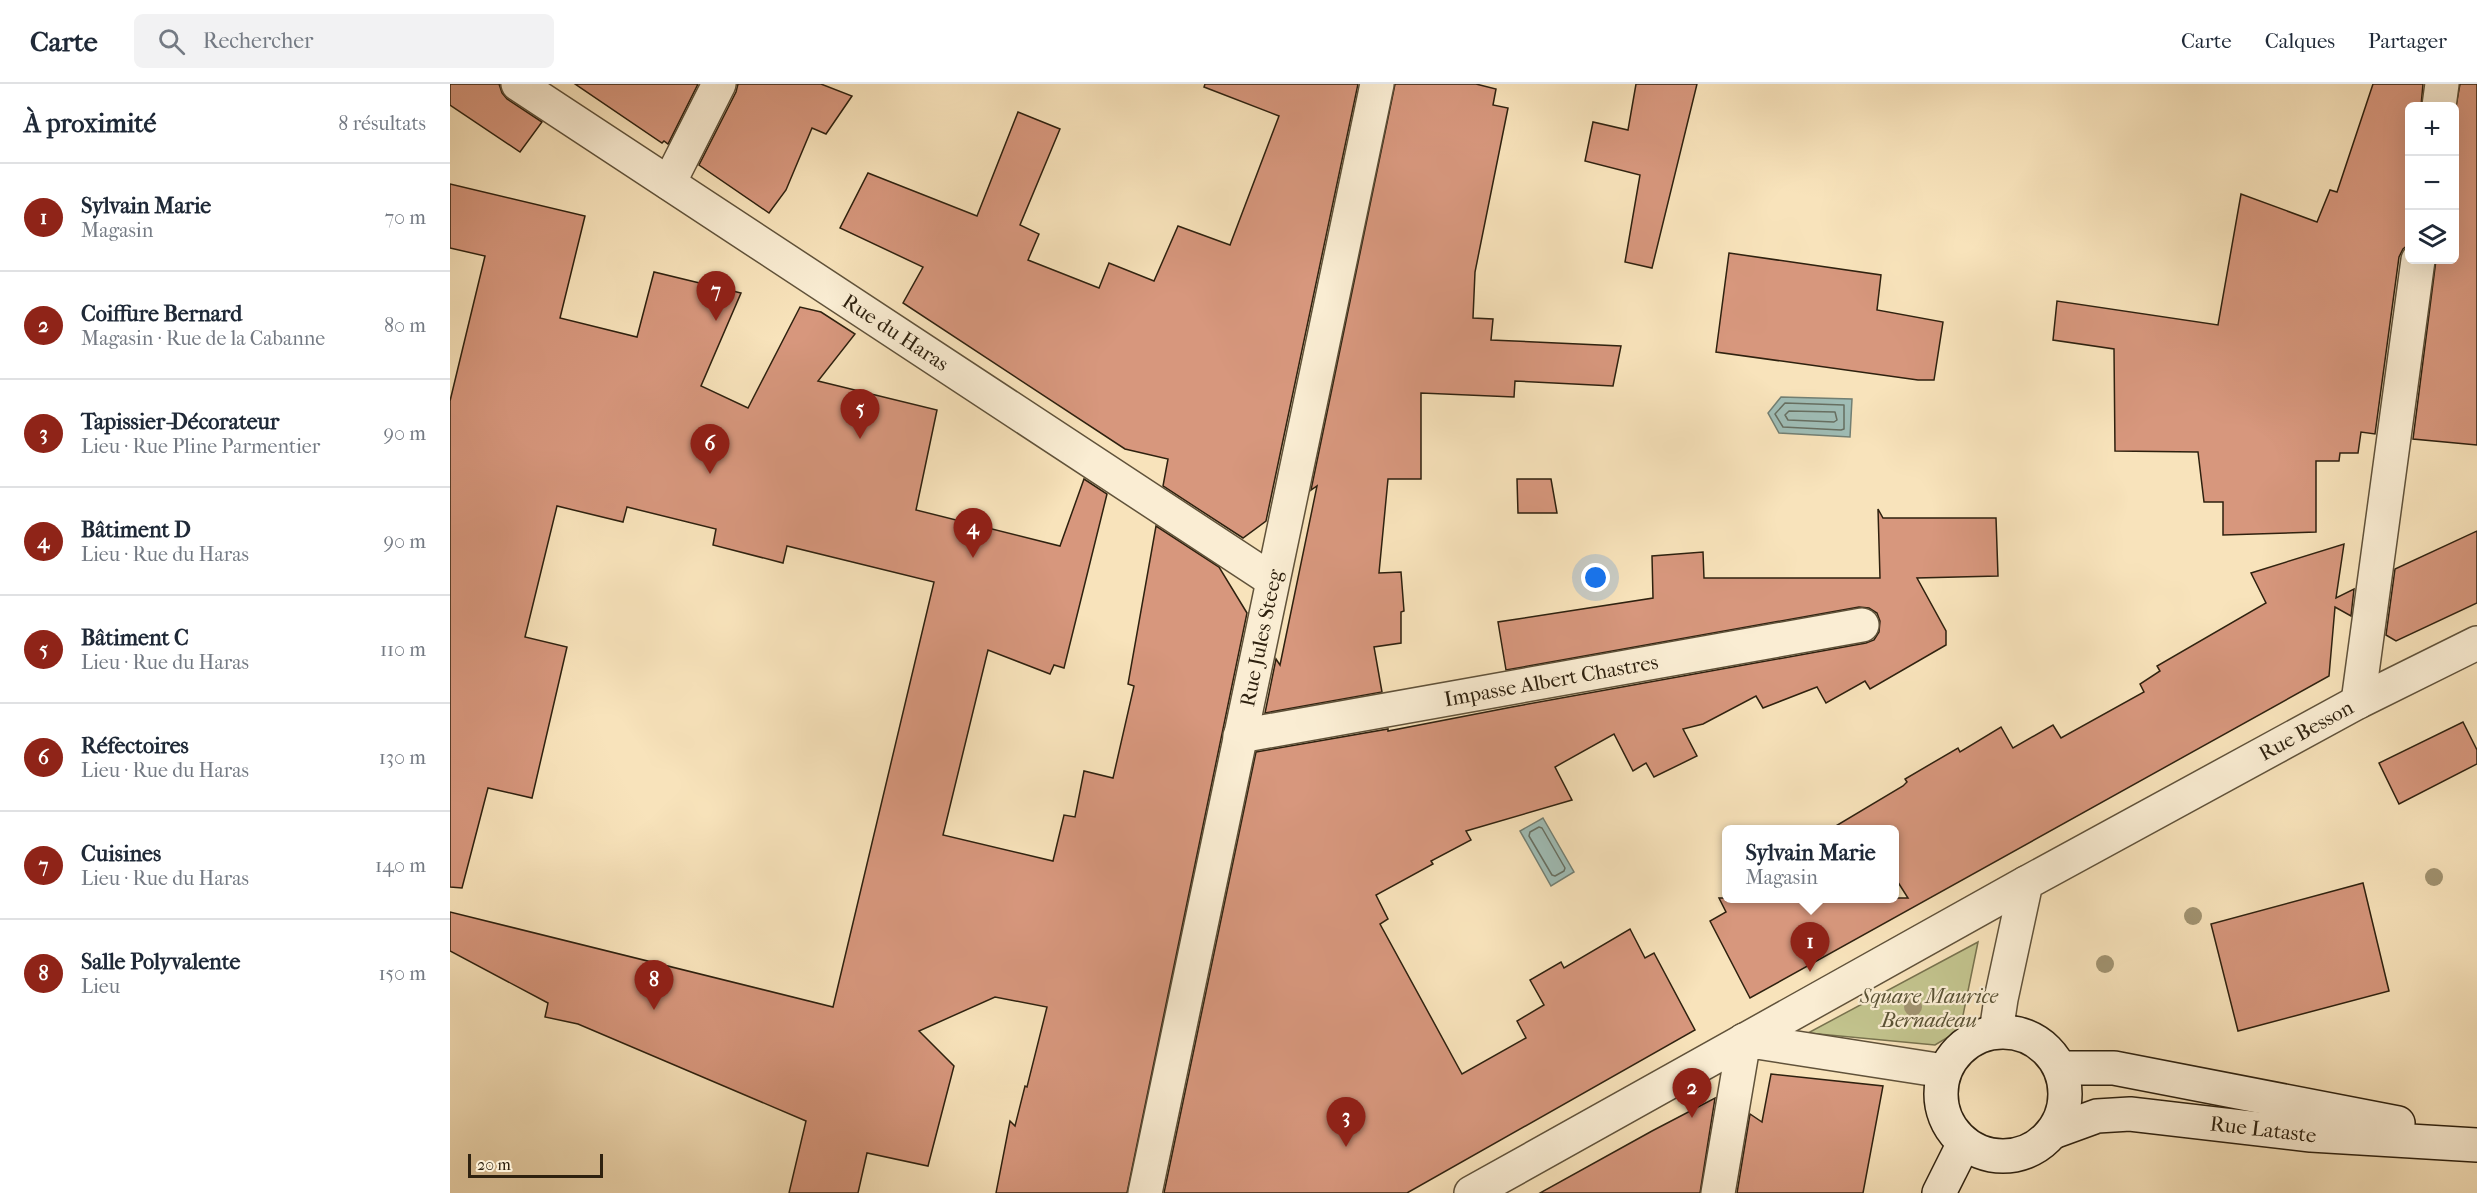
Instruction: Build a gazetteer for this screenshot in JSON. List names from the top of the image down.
{
  "streets": {
    "street": [
      "Rue du Haras",
      "Rue Jules Steeg",
      "Impasse Albert Chastres",
      "Rue Besson",
      "Rue Lataste"
    ]
  },
  "crossings": [
    ["Rue du Haras", "Rue Jules Steeg"],
    ["Rue Jules Steeg", "Impasse Albert Chastres"]
  ],
  "parks": ["Square Maurice Bernadeau"],
  "scale_bar": "20 m",
  "page": {
    "header": "Carte",
    "search": "Rechercher",
    "nav": ["Carte", "Calques", "Partager"],
    "heading": ["À proximité", "8 résultats"],
    "map_buttons": ["+", "−"],
    "list": [
      {
        "mark": "1",
        "name": "Sylvain Marie",
        "note": "Magasin",
        "value": "70 m"
      },
      {
        "mark": "2",
        "name": "Coiffure Bernard",
        "note": "Magasin · Rue de la Cabanne",
        "value": "80 m"
      },
      {
        "mark": "3",
        "name": "Tapissier-Décorateur",
        "note": "Lieu · Rue Pline Parmentier",
        "value": "90 m"
      },
      {
        "mark": "4",
        "name": "Bâtiment D",
        "note": "Lieu · Rue du Haras",
        "value": "90 m"
      },
      {
        "mark": "5",
        "name": "Bâtiment C",
        "note": "Lieu · Rue du Haras",
        "value": "110 m"
      },
      {
        "mark": "6",
        "name": "Réfectoires",
        "note": "Lieu · Rue du Haras",
        "value": "130 m"
      },
      {
        "mark": "7",
        "name": "Cuisines",
        "note": "Lieu · Rue du Haras",
        "value": "140 m"
      },
      {
        "mark": "8",
        "name": "Salle Polyvalente",
        "note": "Lieu",
        "value": "150 m"
      }
    ],
    "pins": [
      "7",
      "5",
      "6",
      "4",
      "1",
      "8",
      "2",
      "3"
    ],
    "popup": ["Sylvain Marie", "Magasin"],
    "scale": "20 m"
  }
}
